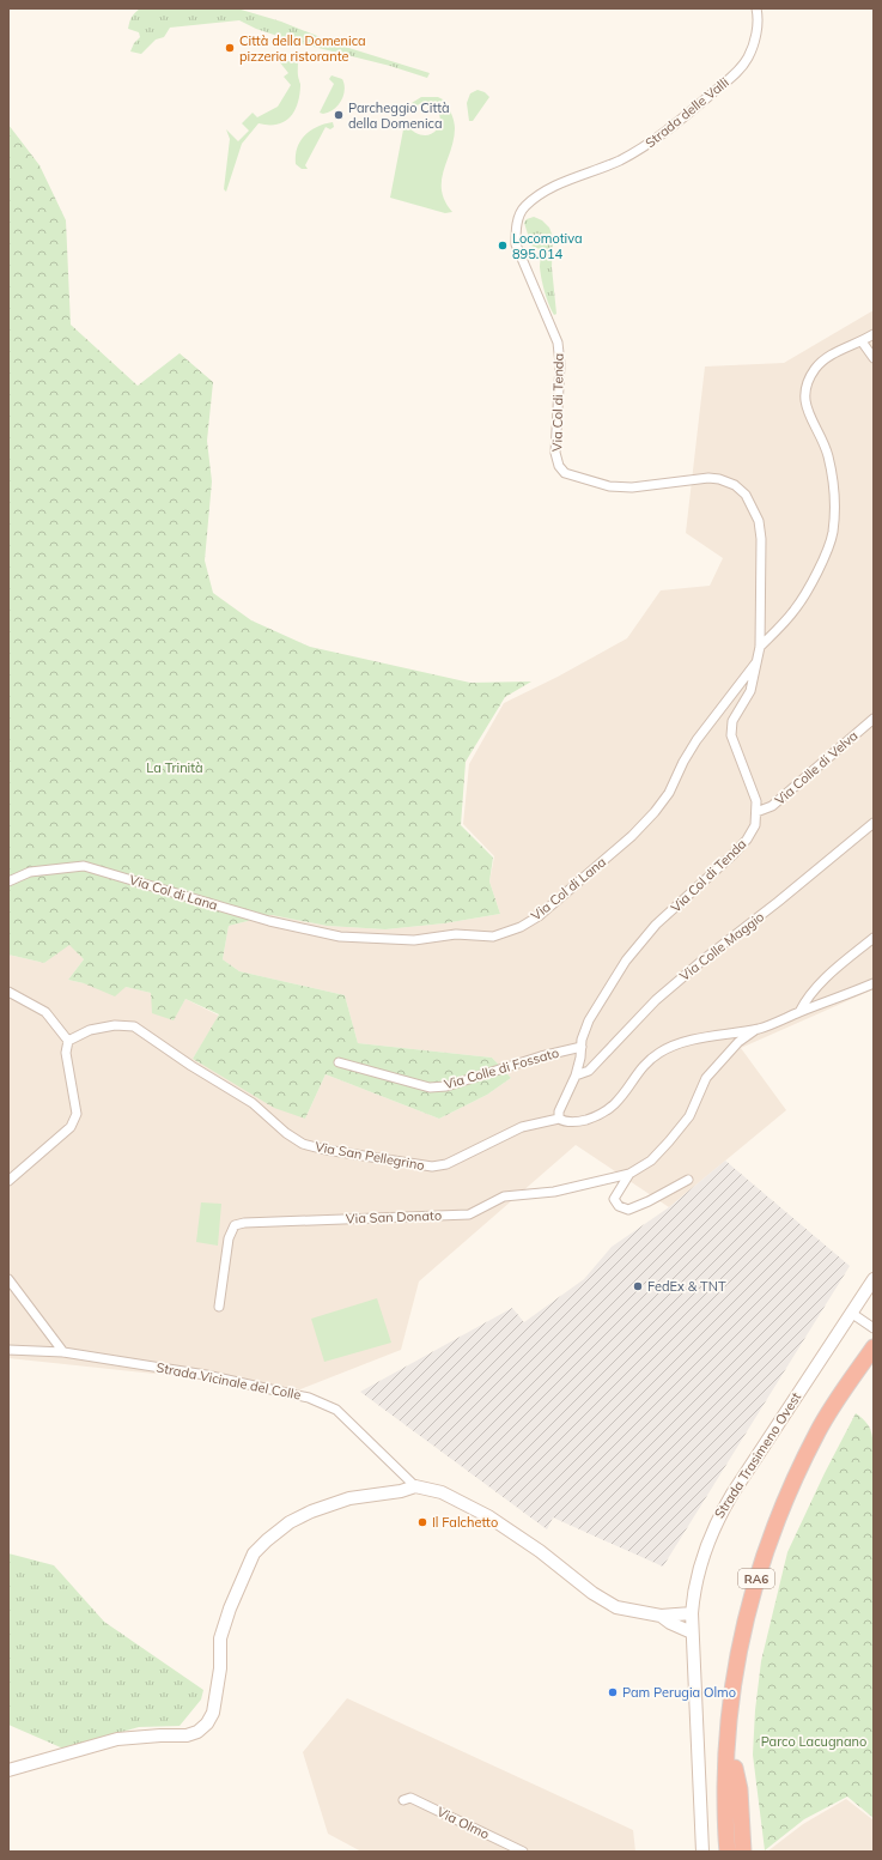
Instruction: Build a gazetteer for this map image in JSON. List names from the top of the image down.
{
  "streets": {
    "highway": ["RA6"],
    "street": [
      "Strada delle Valli",
      "Via Col di Tenda",
      "Via Colle di Velva",
      "Via Col di Lana",
      "Via Colle Maggio",
      "Via Colle di Fossato",
      "Via San Pellegrino",
      "Via San Donato",
      "Strada Vicinale del Colle",
      "Strada Trasimeno Ovest",
      "Via Olmo"
    ]
  },
  "crossings": [
    ["Strada delle Valli", "Via Col di Tenda"],
    ["Via Col di Tenda", "Via Colle di Velva"],
    ["Via Col di Tenda", "Via Col di Lana"],
    ["Via Col di Tenda", "Via Colle Maggio"],
    ["Via Col di Tenda", "Via Colle di Fossato"],
    ["Via Col di Tenda", "Via San Pellegrino"]
  ],
  "parks": ["La Trinità", "Parco Lacugnano"],
  "places": [
    "Città della Domenica pizzeria ristorante",
    "Parcheggio Città della Domenica",
    "Locomotiva 895.014",
    "FedEx & TNT",
    "Il Falchetto",
    "Pam Perugia Olmo"
  ]
}
